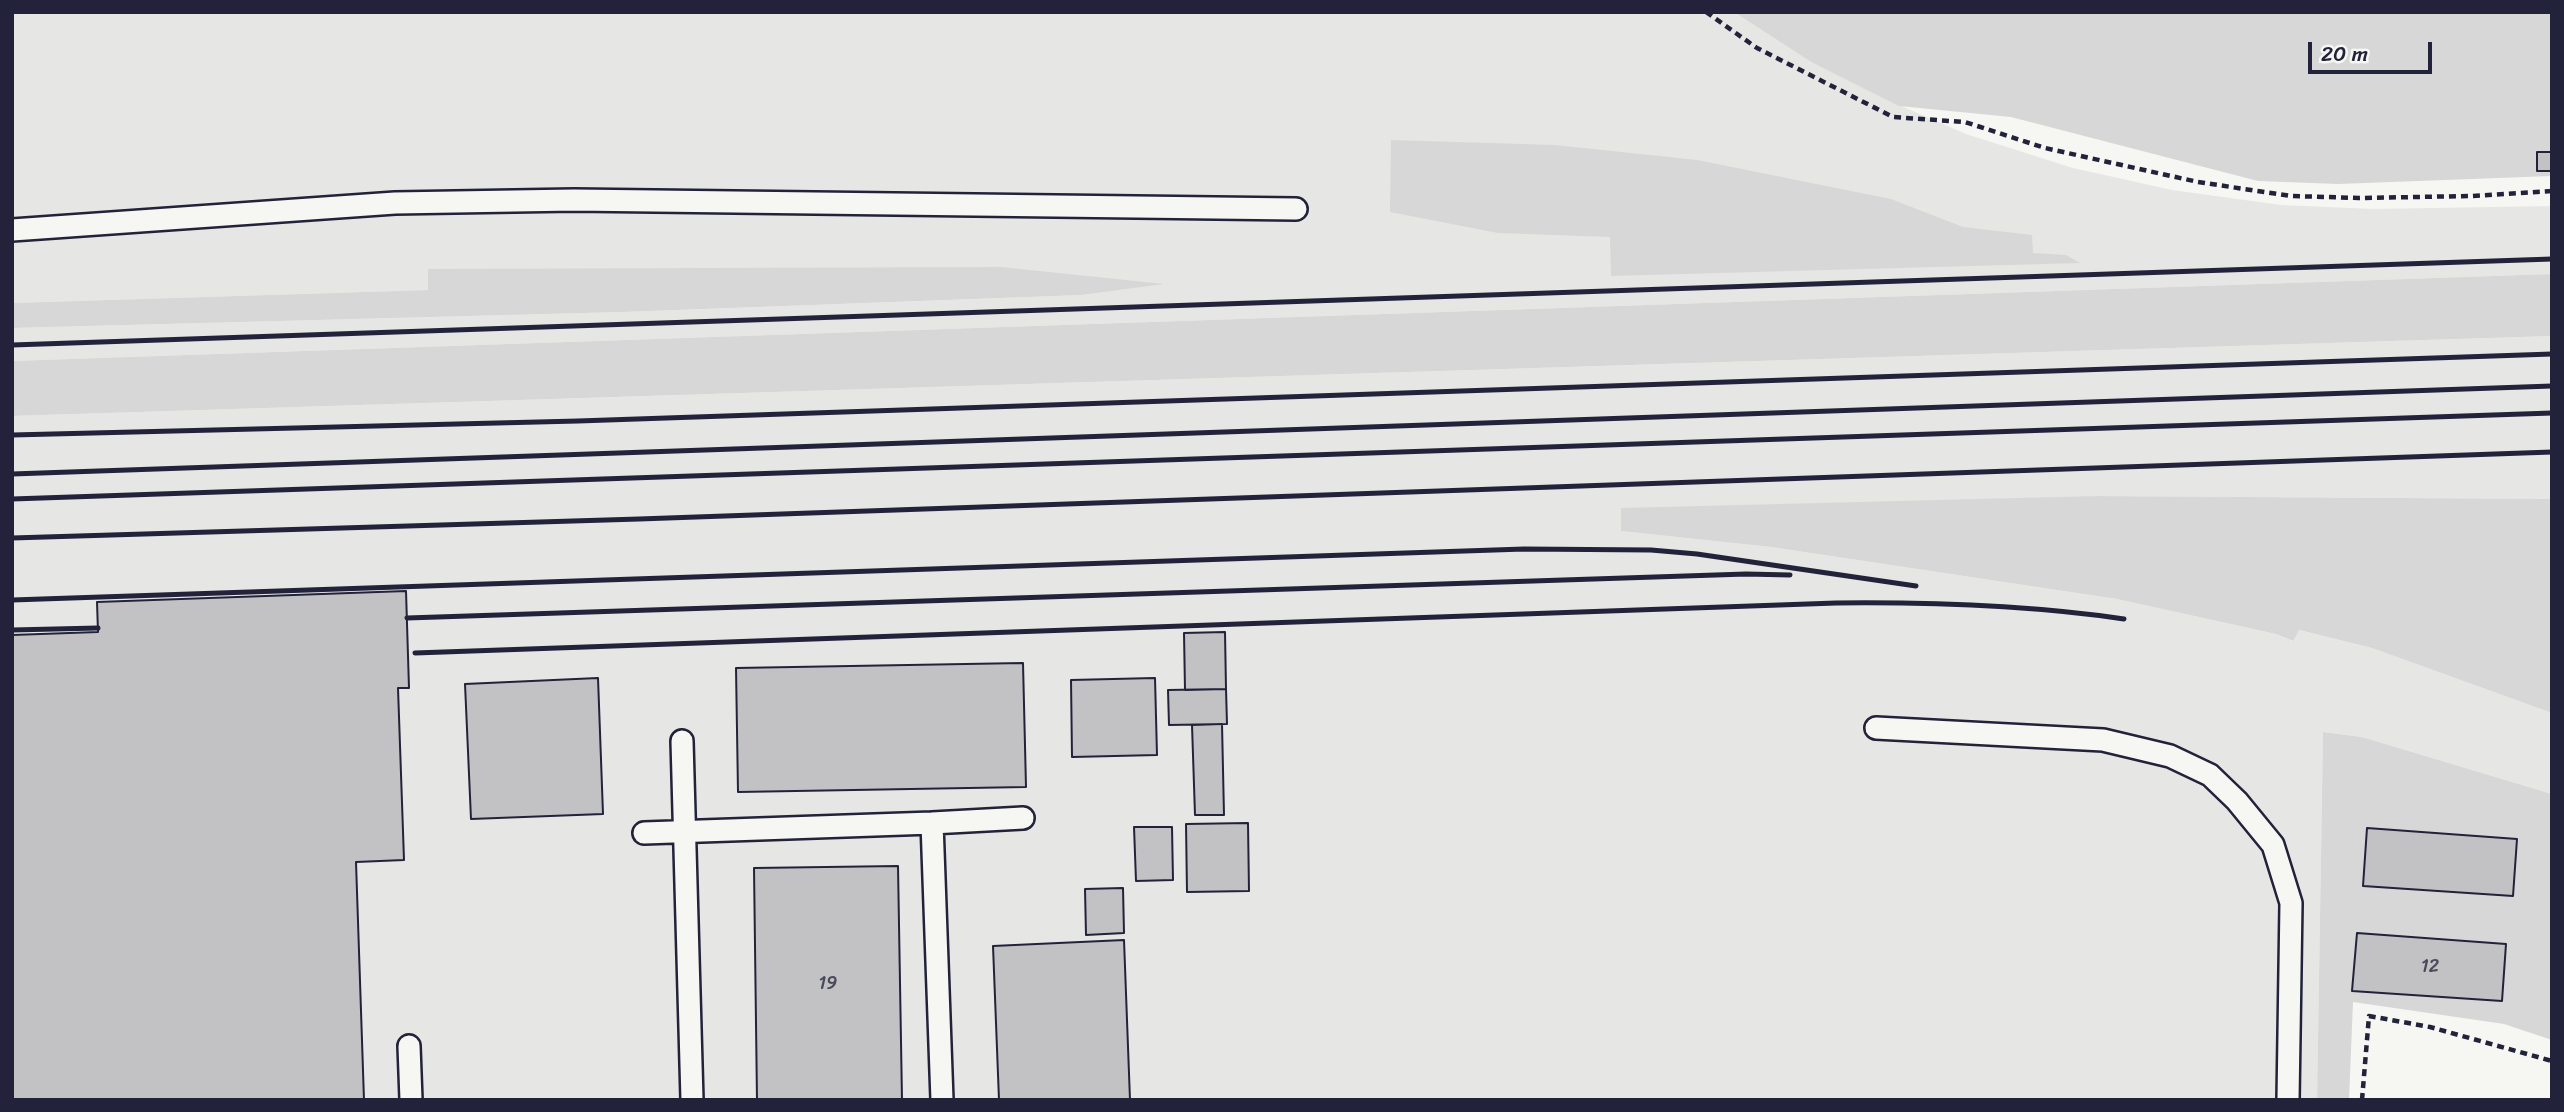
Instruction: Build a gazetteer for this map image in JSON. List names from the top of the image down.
{
  "house_numbers": ["12", "19"],
  "scale_bar": "20 m"
}
